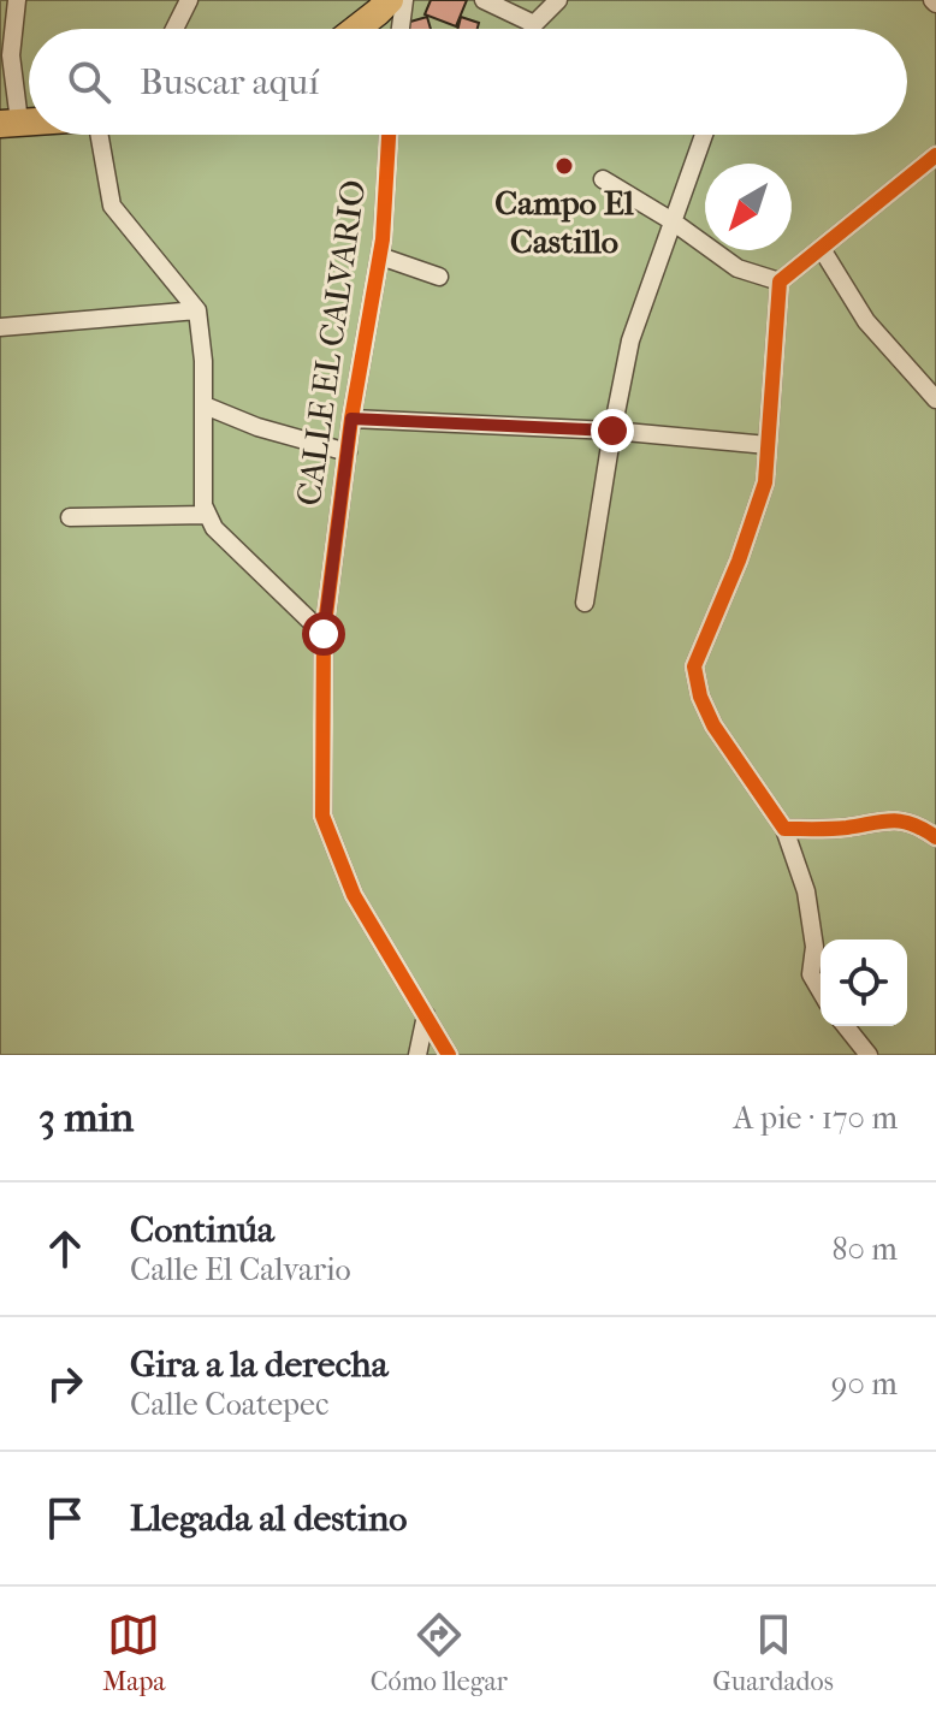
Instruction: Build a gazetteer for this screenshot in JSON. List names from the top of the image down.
{
  "streets": {
    "street": ["CALLE EL CALVARIO"]
  },
  "places": ["Campo El Castillo"],
  "north": "bottom left",
  "page": {
    "search": "Buscar aquí",
    "heading": ["3 min", "A pie · 170 m"],
    "list": [
      ["Continúa", "Calle El Calvario", "80 m"],
      ["Gira a la derecha", "Calle Coatepec", "90 m"],
      "Llegada al destino"
    ],
    "nav": ["Mapa", "Cómo llegar", "Guardados"]
  }
}
